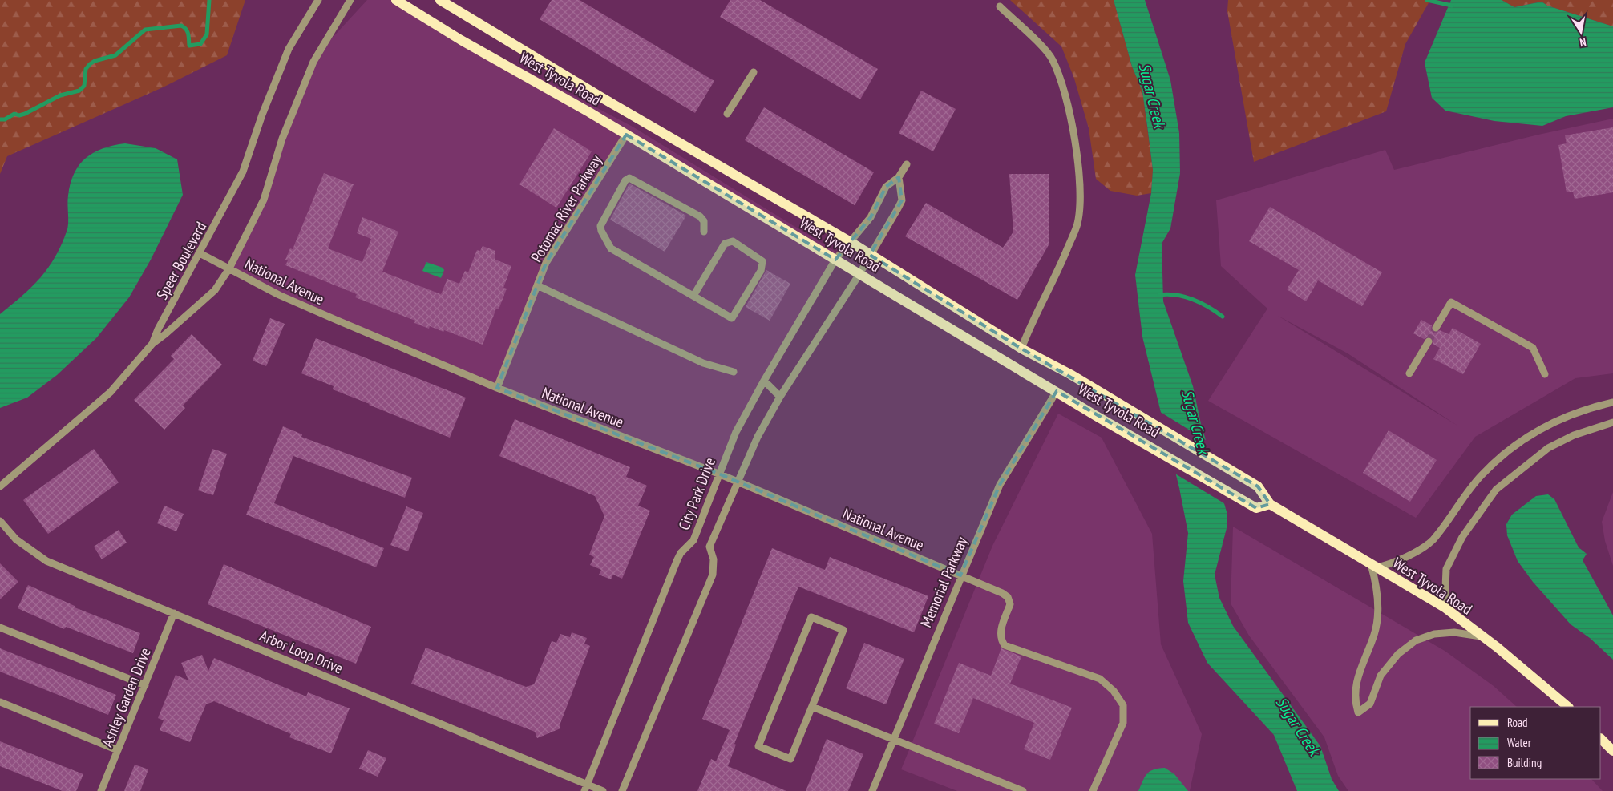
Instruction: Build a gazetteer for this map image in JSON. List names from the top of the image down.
{
  "streets": {
    "main road": ["West Tyvola Road"],
    "street": [
      "Potomac River Parkway",
      "Speer Boulevard",
      "National Avenue",
      "City Park Drive",
      "Memorial Parkway",
      "Arbor Loop Drive",
      "Ashley Garden Drive"
    ]
  },
  "crossings": [
    ["West Tyvola Road", "Potomac River Parkway"],
    ["West Tyvola Road", "City Park Drive"],
    ["West Tyvola Road", "Memorial Parkway"],
    ["Potomac River Parkway", "National Avenue"],
    ["Speer Boulevard", "National Avenue"],
    ["National Avenue", "City Park Drive"],
    ["National Avenue", "Memorial Parkway"],
    ["City Park Drive", "Arbor Loop Drive"],
    ["Arbor Loop Drive", "Ashley Garden Drive"]
  ],
  "water": ["Sugar Creek"],
  "legend": ["Road", "Water", "Building"],
  "north": "bottom"
}
